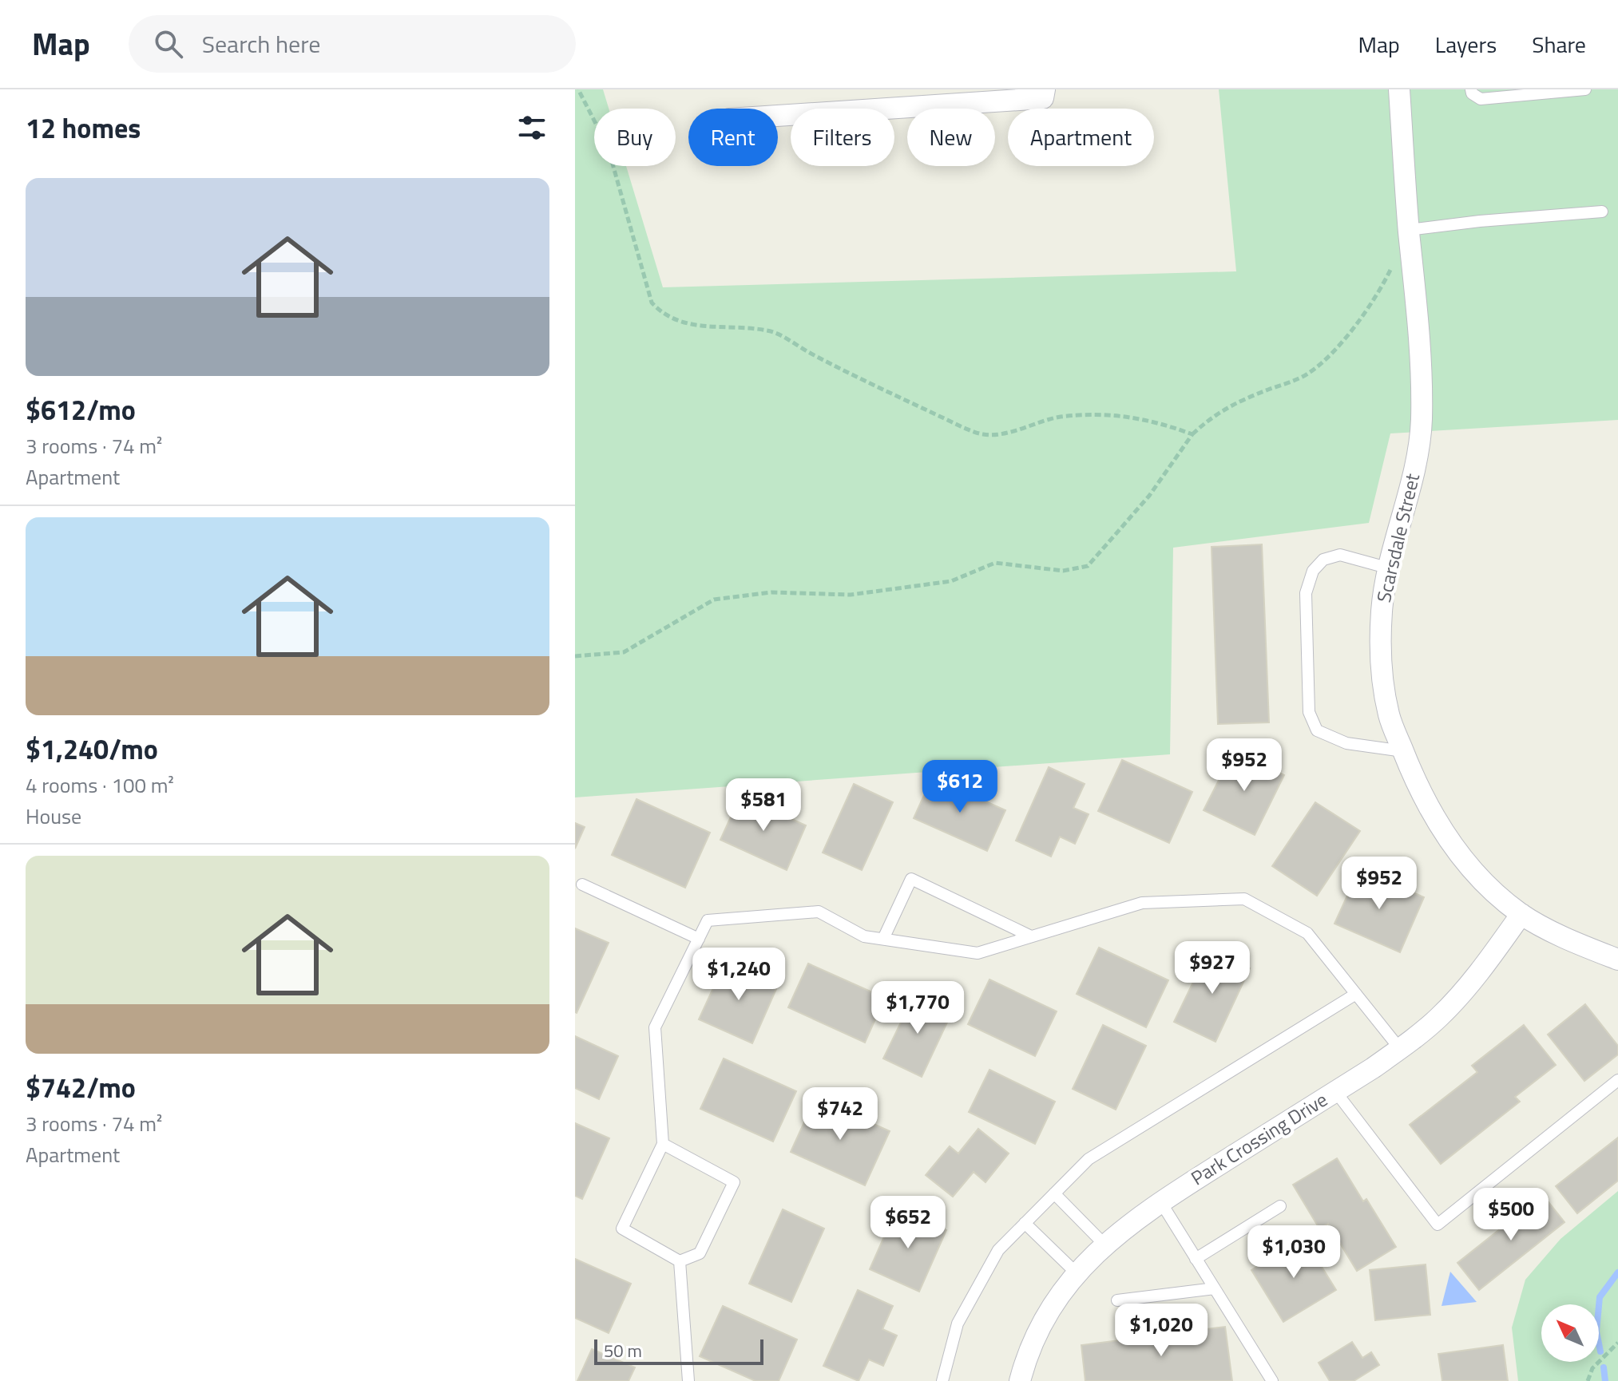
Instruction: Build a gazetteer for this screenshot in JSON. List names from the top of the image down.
{
  "streets": {
    "street": ["Scarsdale Street", "Park Crossing Drive"]
  },
  "crossings": [
    ["Scarsdale Street", "Park Crossing Drive"]
  ],
  "scale_bar": "50 m",
  "north": "top left",
  "page": {
    "header": "Map",
    "search": "Search here",
    "nav": ["Map", "Layers", "Share"],
    "heading": "12 homes",
    "chip": [
      "Buy",
      "Rent",
      "Filters",
      "New",
      "Apartment"
    ],
    "list": [
      {
        "name": "$612/mo",
        "note": "3 rooms · 74 m² · Apartment"
      },
      {
        "name": "$1,240/mo",
        "note": "4 rooms · 100 m² · House"
      },
      {
        "name": "$742/mo",
        "note": "3 rooms · 74 m² · Apartment"
      }
    ],
    "price": [
      "$952",
      "$612",
      "$581",
      "$952",
      "$927",
      "$1,240",
      "$1,770",
      "$742",
      "$500",
      "$652",
      "$1,030",
      "$1,020"
    ],
    "scale": "50 m"
  }
}
